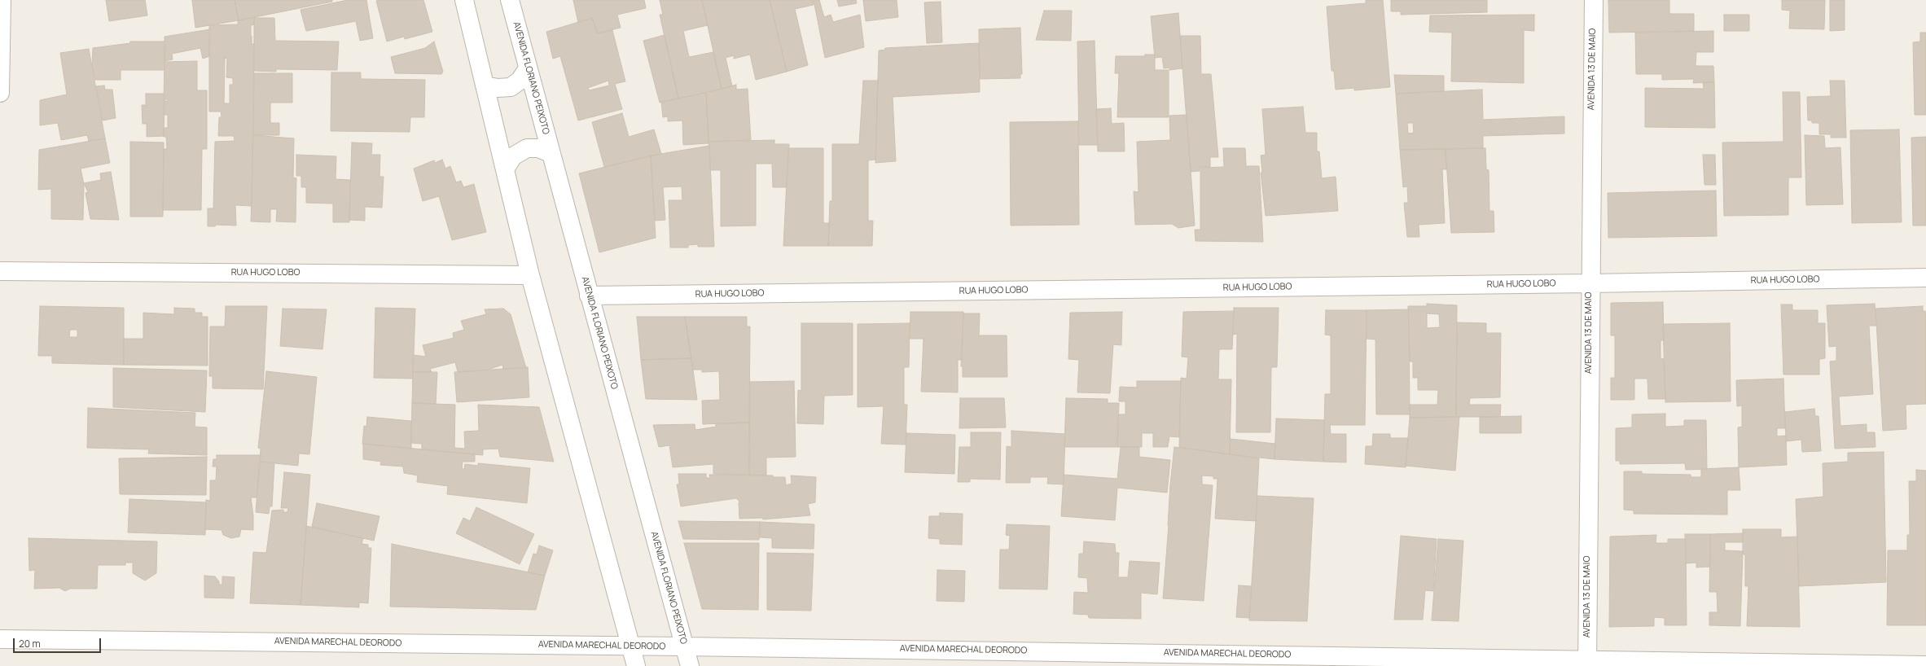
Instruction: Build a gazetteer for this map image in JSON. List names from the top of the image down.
{
  "streets": {
    "street": [
      "AVENIDA 13 DE MAIO",
      "AVENIDA FLORIANO PEIXOTO",
      "RUA HUGO LOBO",
      "AVENIDA MARECHAL DEORODO"
    ]
  },
  "crossings": [
    ["AVENIDA 13 DE MAIO", "RUA HUGO LOBO"],
    ["AVENIDA 13 DE MAIO", "AVENIDA MARECHAL DEORODO"],
    ["AVENIDA FLORIANO PEIXOTO", "RUA HUGO LOBO"],
    ["AVENIDA FLORIANO PEIXOTO", "AVENIDA MARECHAL DEORODO"]
  ],
  "scale_bar": "20 m"
}
